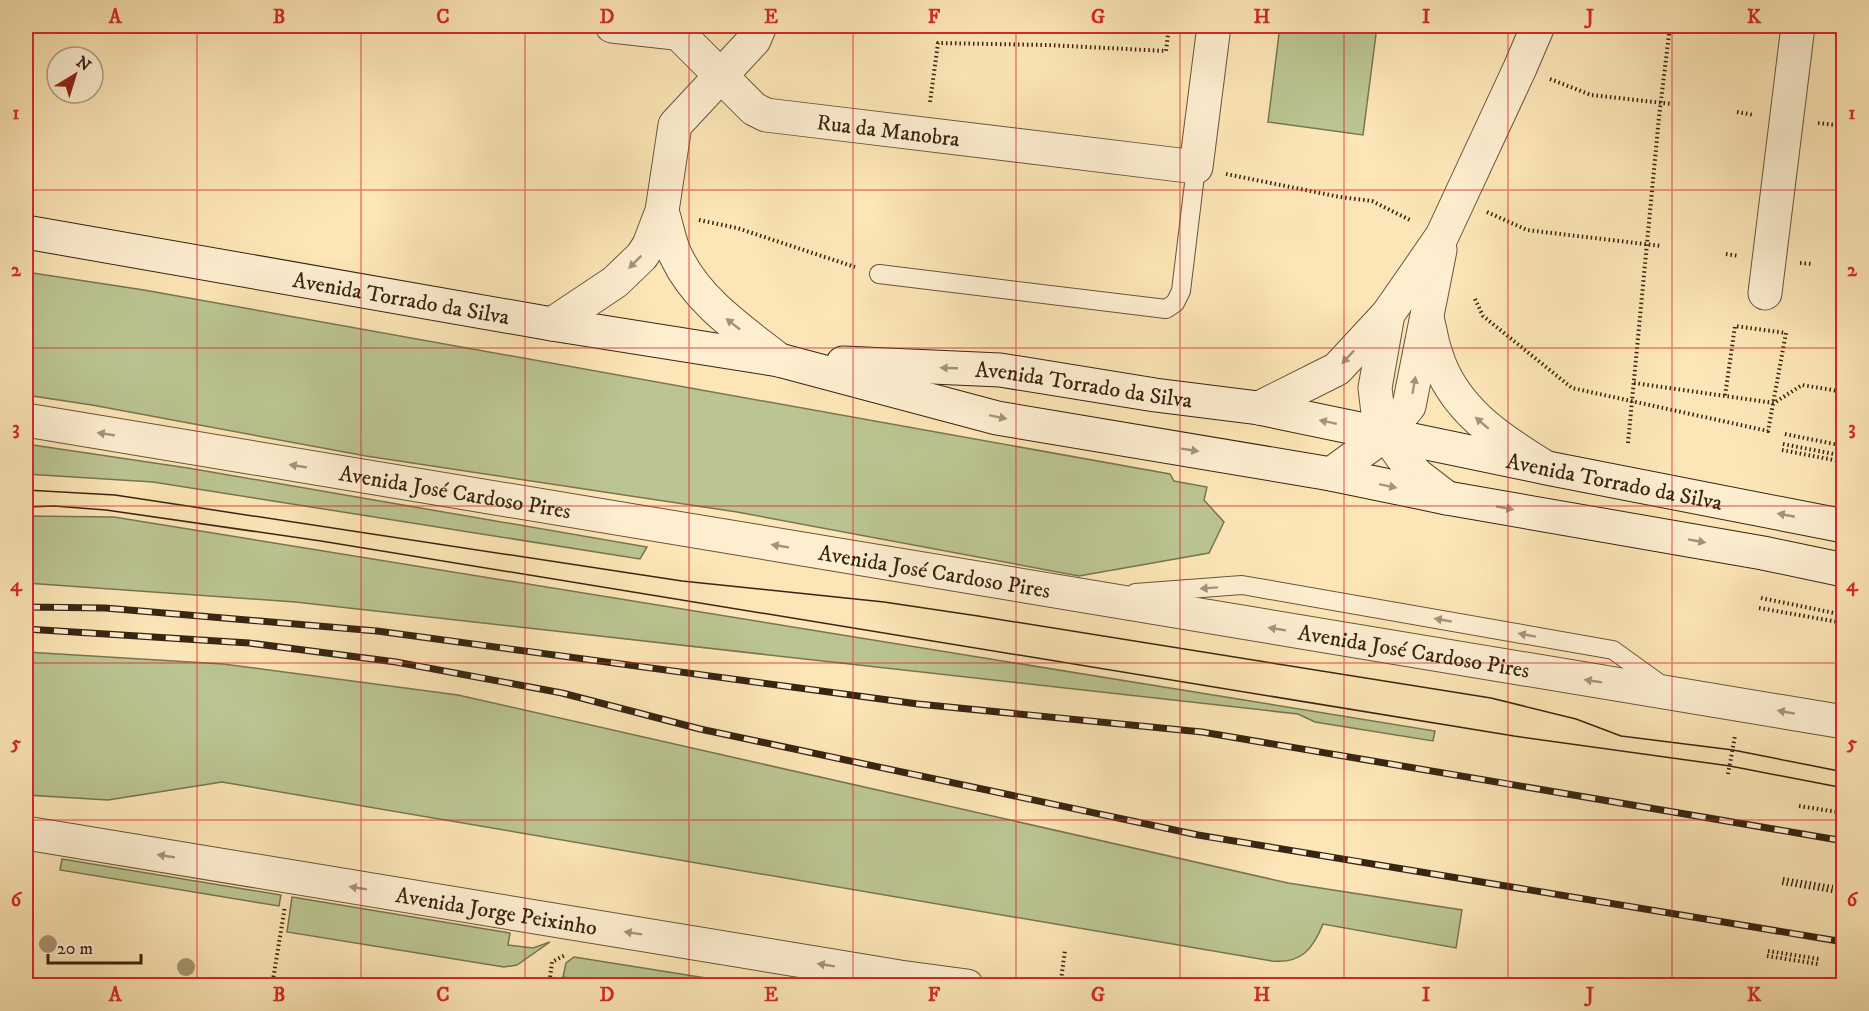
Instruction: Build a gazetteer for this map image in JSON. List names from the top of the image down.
{
  "streets": {
    "street": [
      "Rua da Manobra",
      "Avenida Torrado da Silva",
      "Avenida José Cardoso Pires",
      "Avenida Jorge Peixinho"
    ]
  },
  "one_way": ["Avenida José Cardoso Pires", "Avenida Jorge Peixinho"],
  "scale_bar": "20 m",
  "north": "top right",
  "grid": {
    "columns": [
      "A",
      "B",
      "C",
      "D",
      "E",
      "F",
      "G",
      "H",
      "I",
      "J",
      "K"
    ],
    "rows": [
      "1",
      "2",
      "3",
      "4",
      "5",
      "6"
    ]
  }
}
